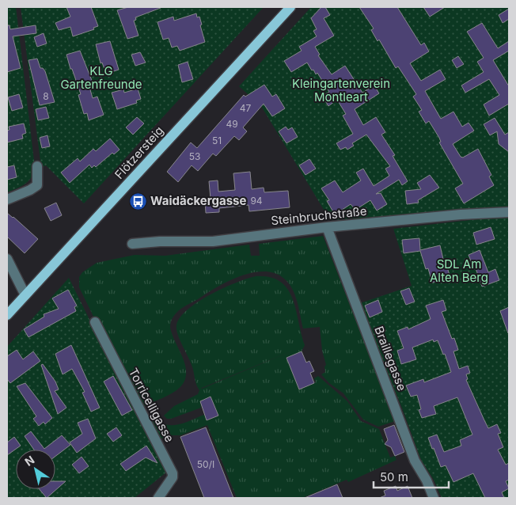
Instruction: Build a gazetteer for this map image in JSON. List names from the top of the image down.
{
  "streets": {
    "main road": ["Flötzersteig"],
    "street": ["Steinbruchstraße", "Braillegasse", "Torricelligasse"]
  },
  "crossings": [
    ["Steinbruchstraße", "Braillegasse"]
  ],
  "parks": ["KLG Gartenfreunde", "Kleingartenverein Montleart", "SDL Am Alten Berg"],
  "places": {
    "bus stop": ["Waidäckergasse"]
  },
  "house_numbers": [
    "8",
    "47",
    "49",
    "51",
    "53",
    "94",
    "50/I"
  ],
  "scale_bar": "50 m",
  "north": "top left"
}
